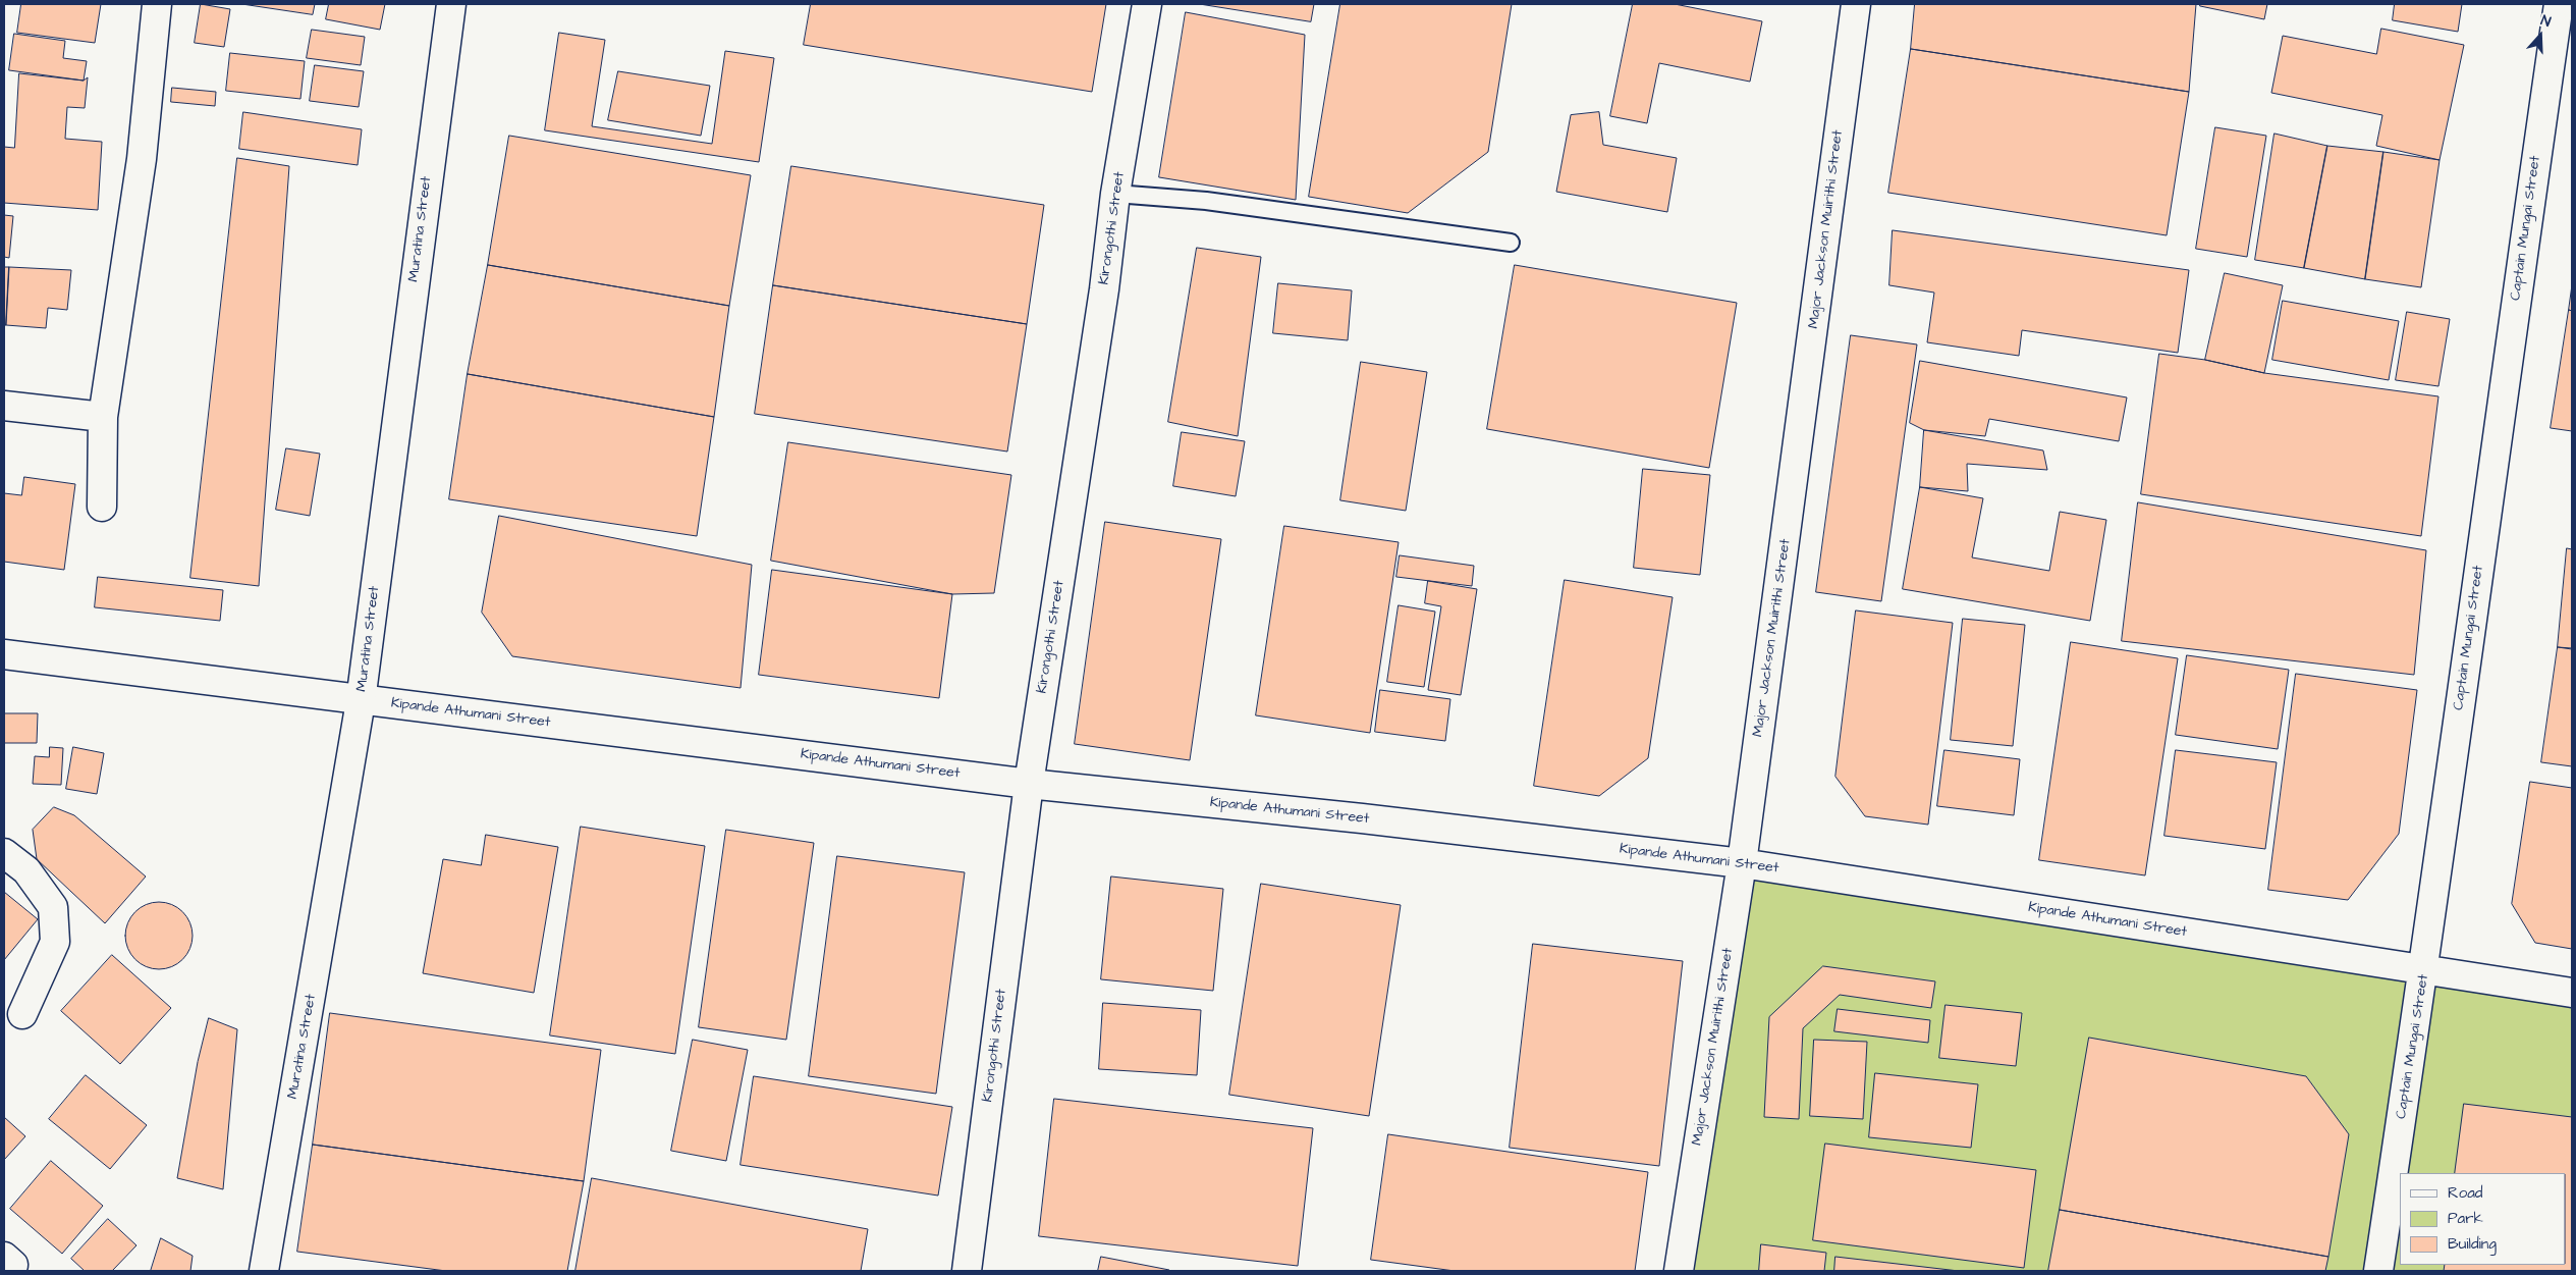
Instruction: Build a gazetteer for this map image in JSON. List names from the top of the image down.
{
  "streets": {
    "street": [
      "Kirongothi Street",
      "Captain Mungai Street",
      "Muratina Street",
      "Major Jackson Muirithi Street",
      "Kipande Athumani Street"
    ]
  },
  "crossings": [
    ["Kirongothi Street", "Kipande Athumani Street"],
    ["Captain Mungai Street", "Kipande Athumani Street"],
    ["Muratina Street", "Kipande Athumani Street"],
    ["Major Jackson Muirithi Street", "Kipande Athumani Street"]
  ],
  "legend": ["Road", "Park", "Building"],
  "north": "top"
}
